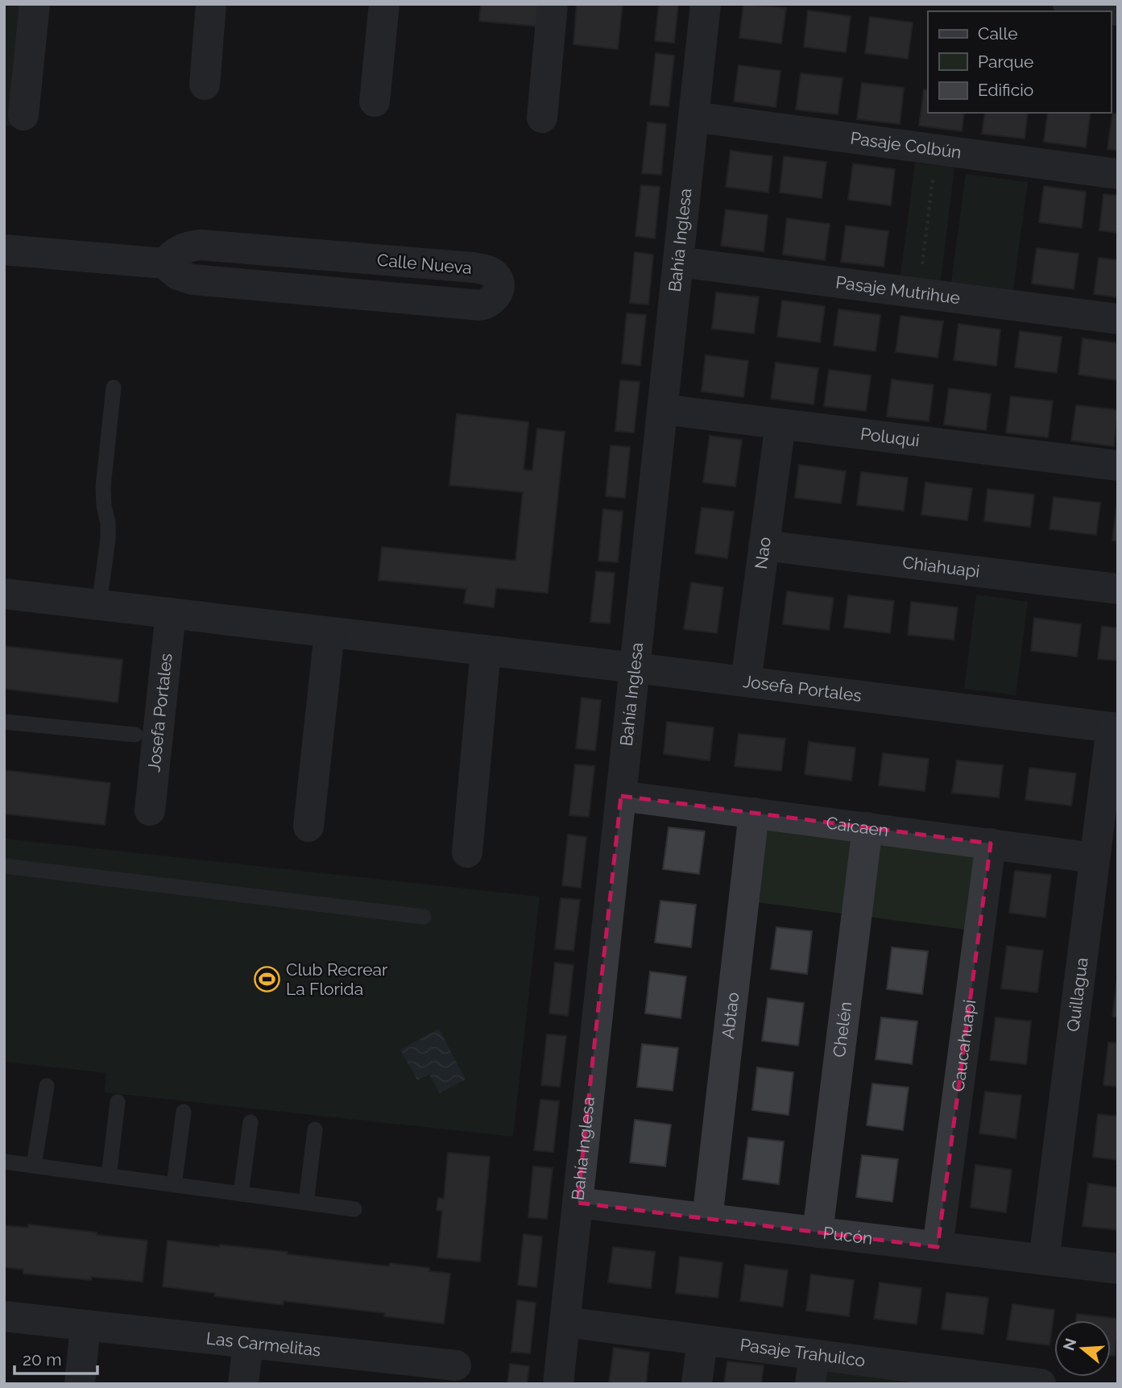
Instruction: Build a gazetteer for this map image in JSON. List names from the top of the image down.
{
  "streets": {
    "street": [
      "Pasaje Colbún",
      "Bahía Inglesa",
      "Calle Nueva",
      "Pasaje Mutrihue",
      "Poluqui",
      "Nao",
      "Chiahuapi",
      "Josefa Portales",
      "Caicaen",
      "Quillagua",
      "Abtao",
      "Chelén",
      "Caucahuapi",
      "Pucón",
      "Las Carmelitas",
      "Pasaje Trahuilco"
    ]
  },
  "crossings": [
    ["Pasaje Colbún", "Bahía Inglesa"],
    ["Bahía Inglesa", "Pasaje Mutrihue"],
    ["Bahía Inglesa", "Poluqui"],
    ["Bahía Inglesa", "Josefa Portales"],
    ["Bahía Inglesa", "Caicaen"],
    ["Bahía Inglesa", "Pucón"],
    ["Bahía Inglesa", "Pasaje Trahuilco"],
    ["Poluqui", "Nao"],
    ["Nao", "Chiahuapi"],
    ["Nao", "Josefa Portales"],
    ["Josefa Portales", "Quillagua"],
    ["Caicaen", "Quillagua"],
    ["Caicaen", "Abtao"],
    ["Caicaen", "Chelén"],
    ["Caicaen", "Caucahuapi"],
    ["Quillagua", "Pucón"],
    ["Abtao", "Pucón"],
    ["Chelén", "Pucón"],
    ["Caucahuapi", "Pucón"]
  ],
  "places": {
    "sports": ["Club Recrear La Florida"]
  },
  "legend": ["Calle", "Parque", "Edificio"],
  "scale_bar": "20 m",
  "north": "left"
}
